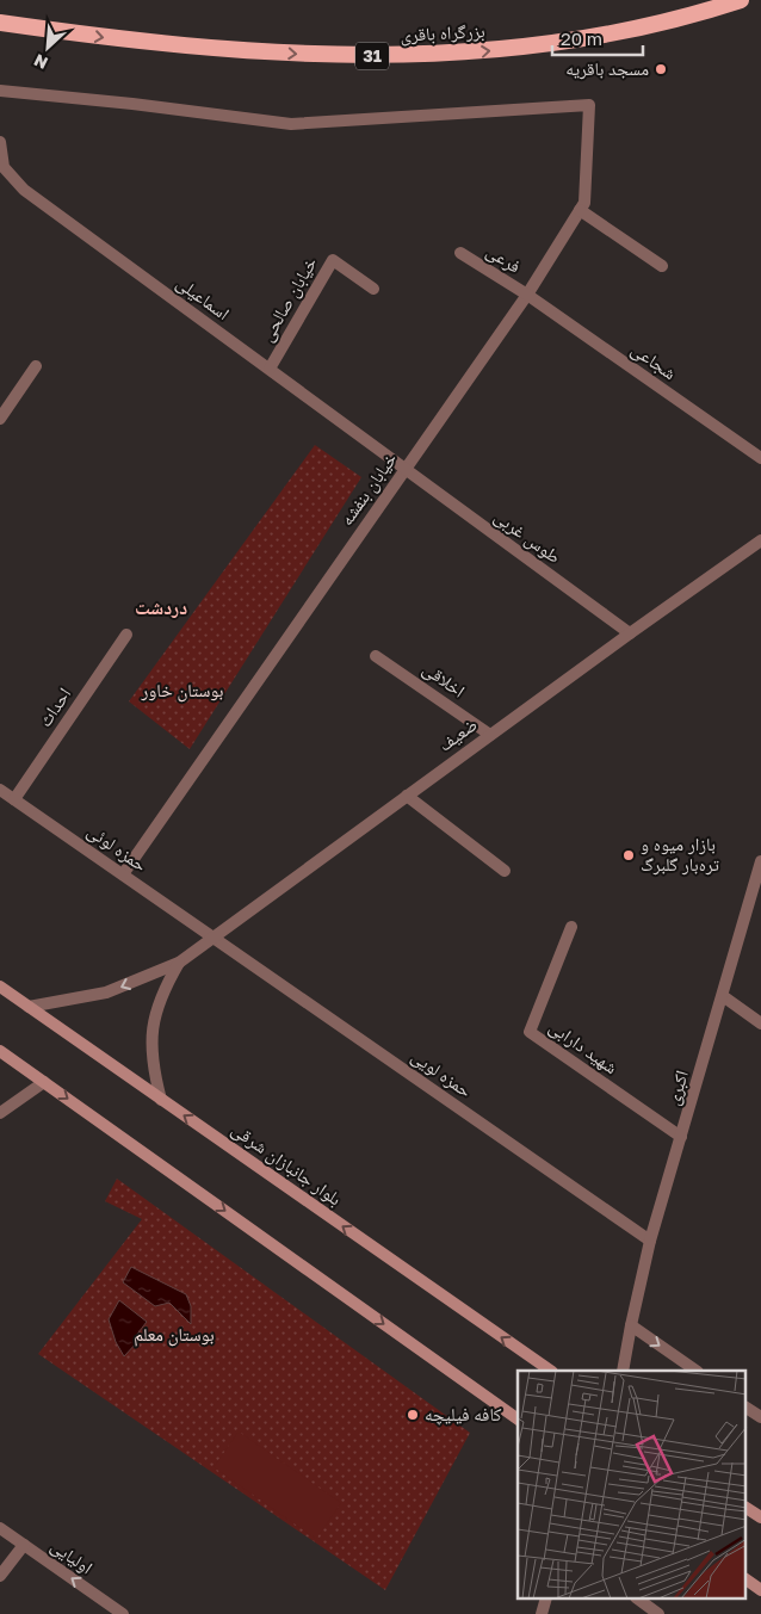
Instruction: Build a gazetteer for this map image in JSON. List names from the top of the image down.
{
  "streets": {
    "highway": ["بزرگراه باقری", "31"],
    "main road": ["بلوار جانبازان شرقی"],
    "street": [
      "فرعی",
      "اسماعیلی",
      "خیابان صالحی",
      "شجاعی",
      "خیابان بنفشه",
      "طوس غربی",
      "اخلاقی",
      "احداث",
      "ضعیف",
      "حمزه لوئی",
      "شهید دارابی",
      "حمزه لویی",
      "اکبری",
      "اولیایی"
    ]
  },
  "crossings": [
    ["فرعی", "شجاعی"],
    ["فرعی", "خیابان بنفشه"],
    ["اسماعیلی", "خیابان صالحی"],
    ["اسماعیلی", "خیابان بنفشه"],
    ["اسماعیلی", "طوس غربی"],
    ["شجاعی", "خیابان بنفشه"],
    ["خیابان بنفشه", "طوس غربی"],
    ["خیابان بنفشه", "حمزه لوئی"],
    ["طوس غربی", "ضعیف"],
    ["اخلاقی", "ضعیف"],
    ["احداث", "حمزه لوئی"],
    ["ضعیف", "حمزه لوئی"],
    ["ضعیف", "حمزه لویی"],
    ["حمزه لوئی", "حمزه لویی"],
    ["شهید دارابی", "اکبری"],
    ["حمزه لویی", "اکبری"]
  ],
  "one_way": ["بزرگراه باقری", "اولیایی"],
  "districts": ["دردشت"],
  "parks": ["بوستان خاور", "بوستان معلم"],
  "places": ["مسجد باقریه", "بازار میوه و تره‌بار گلبرگ", "کافه فیلیچه"],
  "scale_bar": "20 m",
  "north": "bottom left"
}
